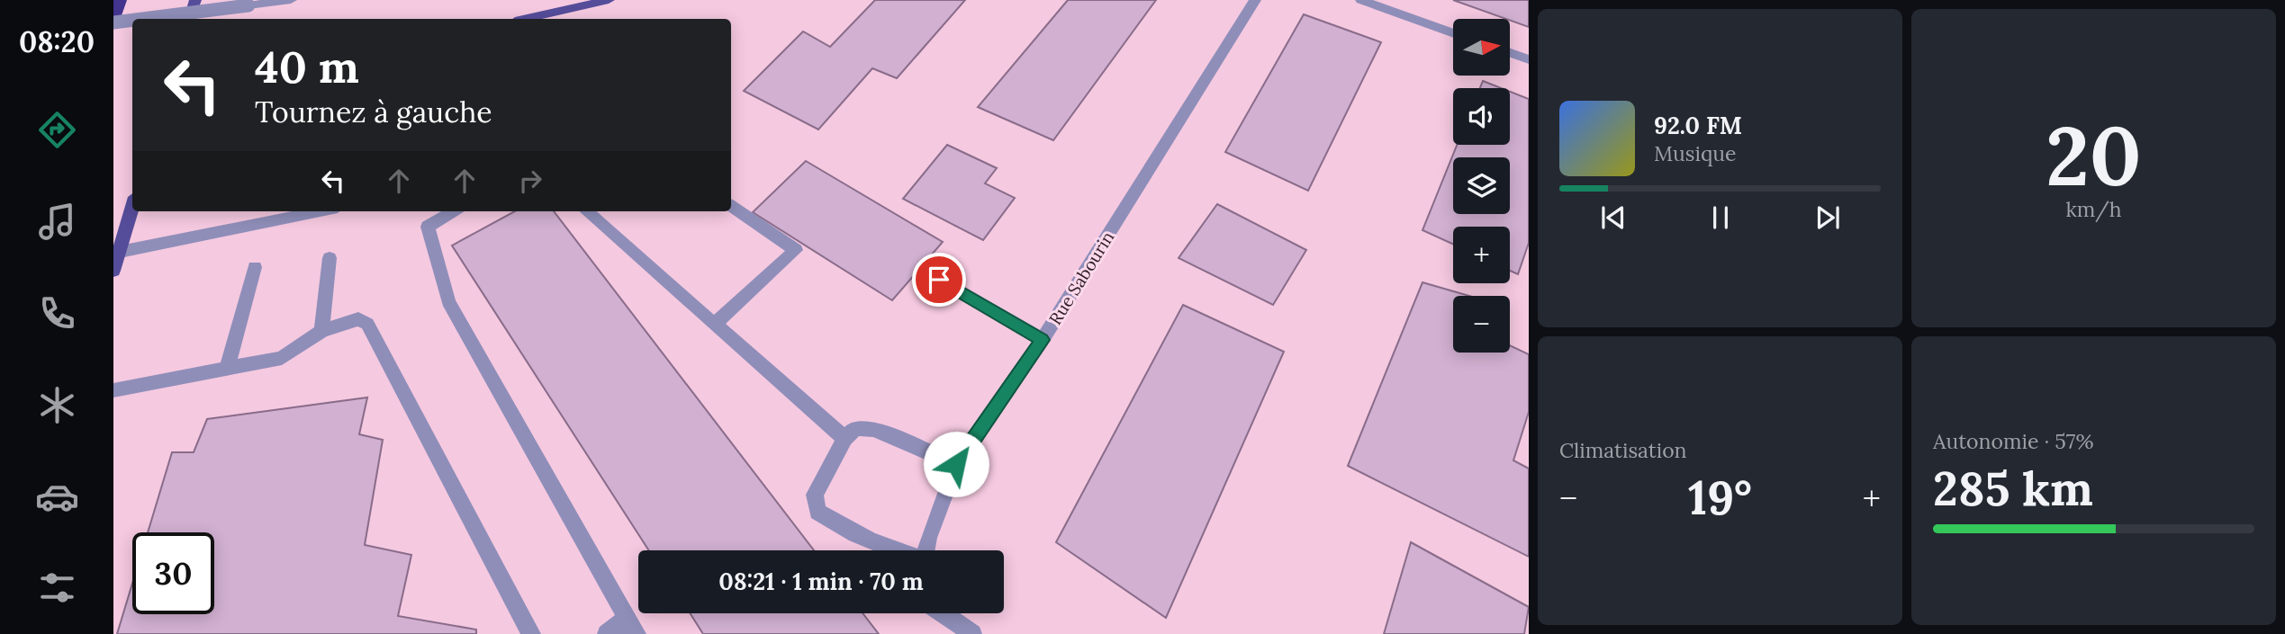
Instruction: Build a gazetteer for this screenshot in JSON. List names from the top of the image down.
{
  "streets": {
    "street": ["Rue Sabourin"]
  },
  "north": "right",
  "page": {
    "tabs": "08:20",
    "tile": [
      ["20", "km/h"],
      "Climatisation",
      ["Autonomie · 57%", "285 km"]
    ],
    "map_buttons": ["+", "−"],
    "turn": ["40 m", "Tournez à gauche"],
    "song": ["92.0 FM", "Musique"],
    "heat": ["−", "19°", "+"],
    "limit": "30",
    "trip": "08:21 · 1 min · 70 m"
  }
}
